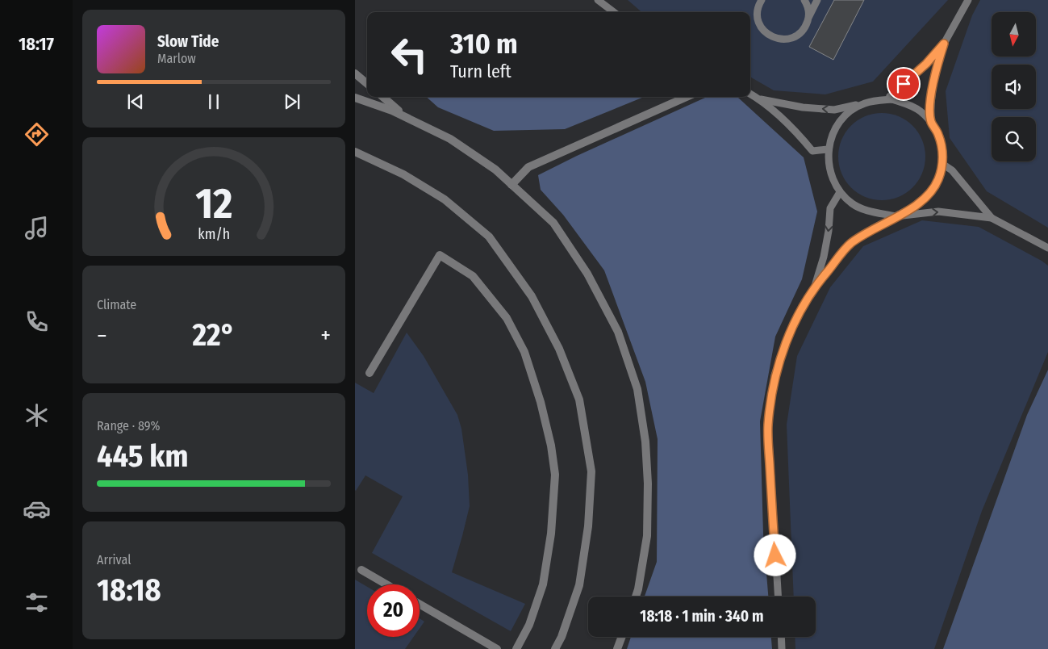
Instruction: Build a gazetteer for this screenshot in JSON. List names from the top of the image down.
{
  "north": "bottom",
  "page": {
    "tabs": "18:17",
    "turn": ["310 m", "Turn left"],
    "song": ["Slow Tide", "Marlow"],
    "tile": [
      "Climate",
      ["Range · 89%", "445 km"],
      ["Arrival", "18:18"]
    ],
    "heat": ["−", "22°", "+"],
    "limit": "20",
    "trip": "18:18 · 1 min · 340 m",
    "gauge": ["12", "km/h"]
  }
}
